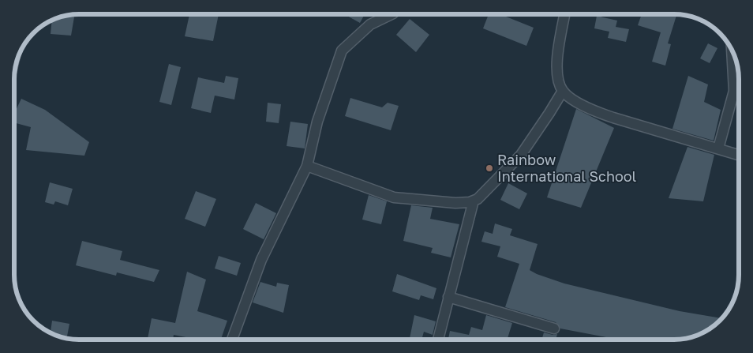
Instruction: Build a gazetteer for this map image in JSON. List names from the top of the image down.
{
  "places": ["Rainbow International School"]
}
